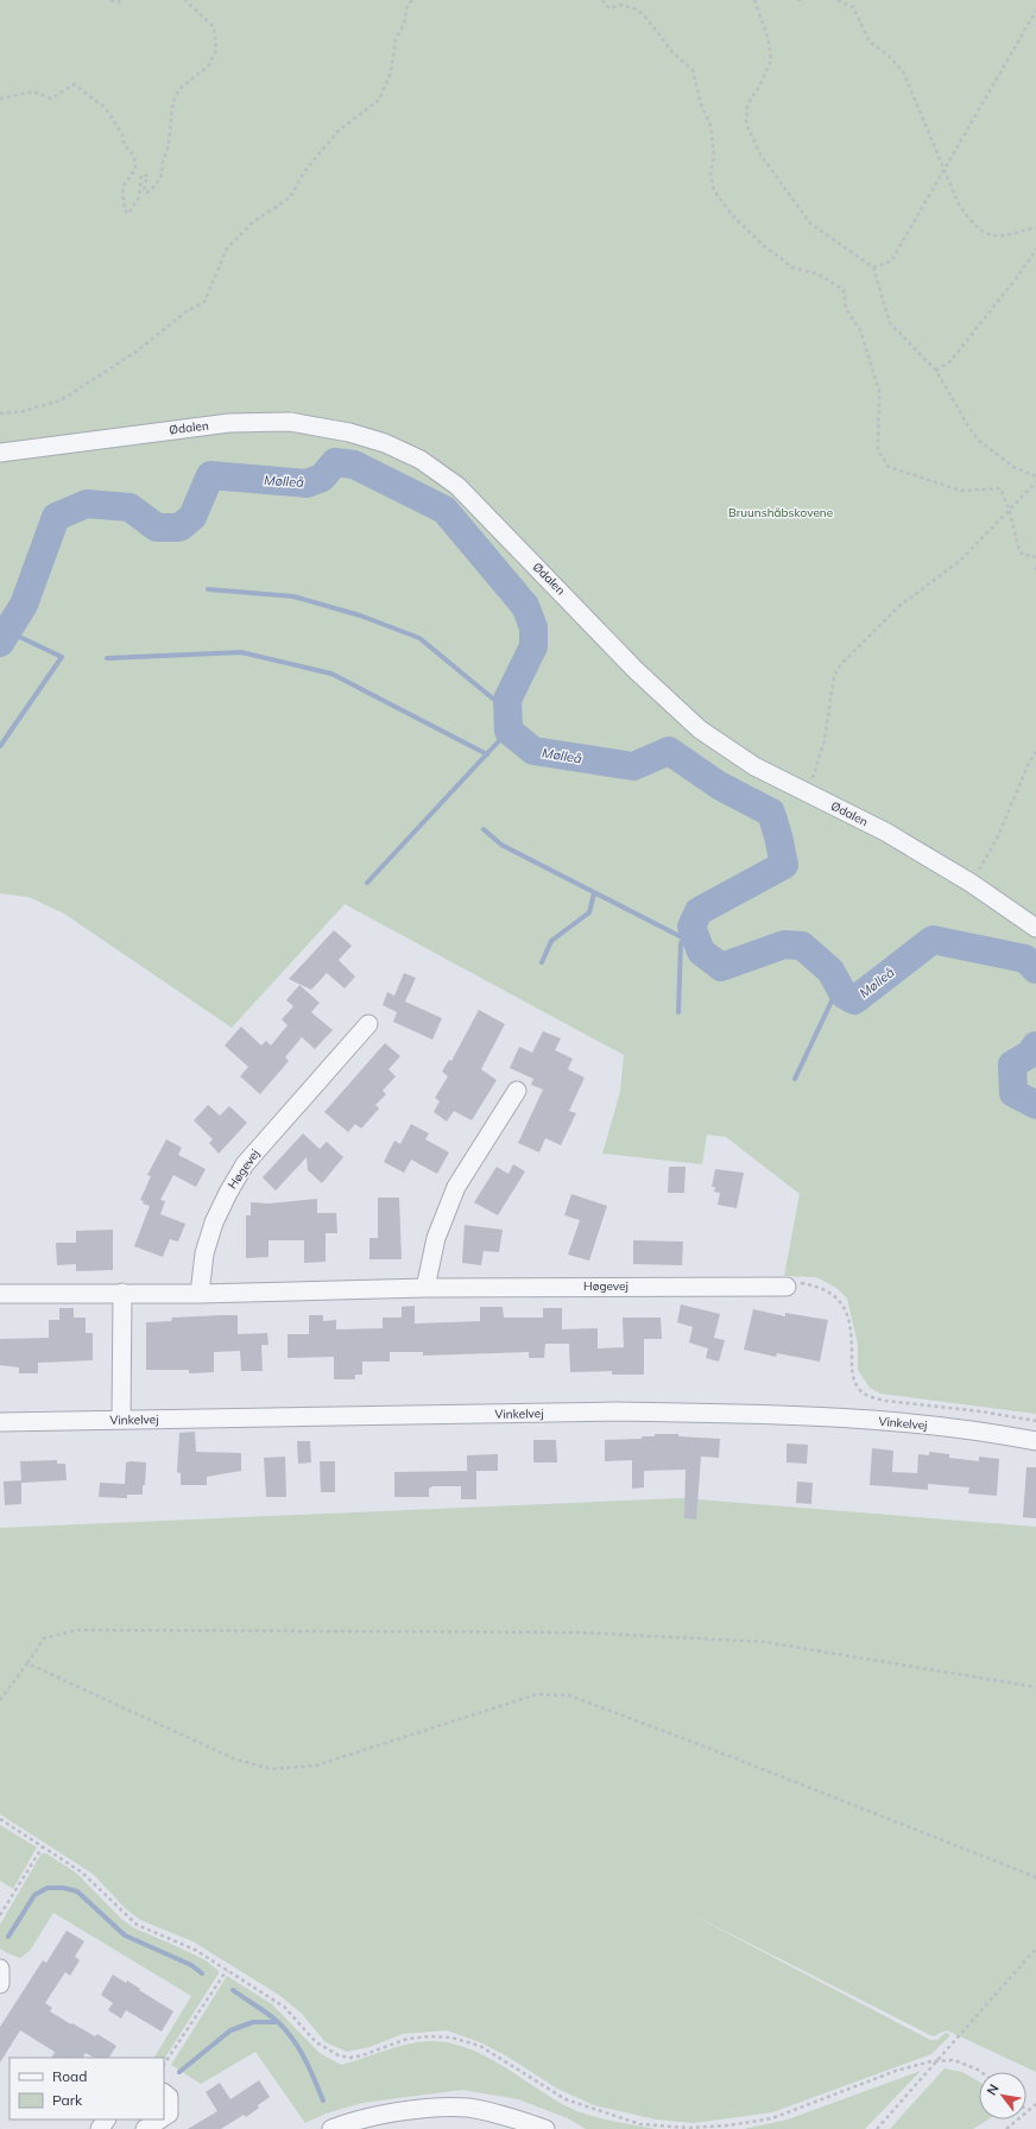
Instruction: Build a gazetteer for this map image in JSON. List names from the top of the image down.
{
  "streets": {
    "street": ["Ødalen", "Høgevej", "Vinkelvej"]
  },
  "water": ["Mølleå"],
  "parks": ["Bruunshåbskovene"],
  "legend": ["Road", "Park"],
  "north": "top left"
}
